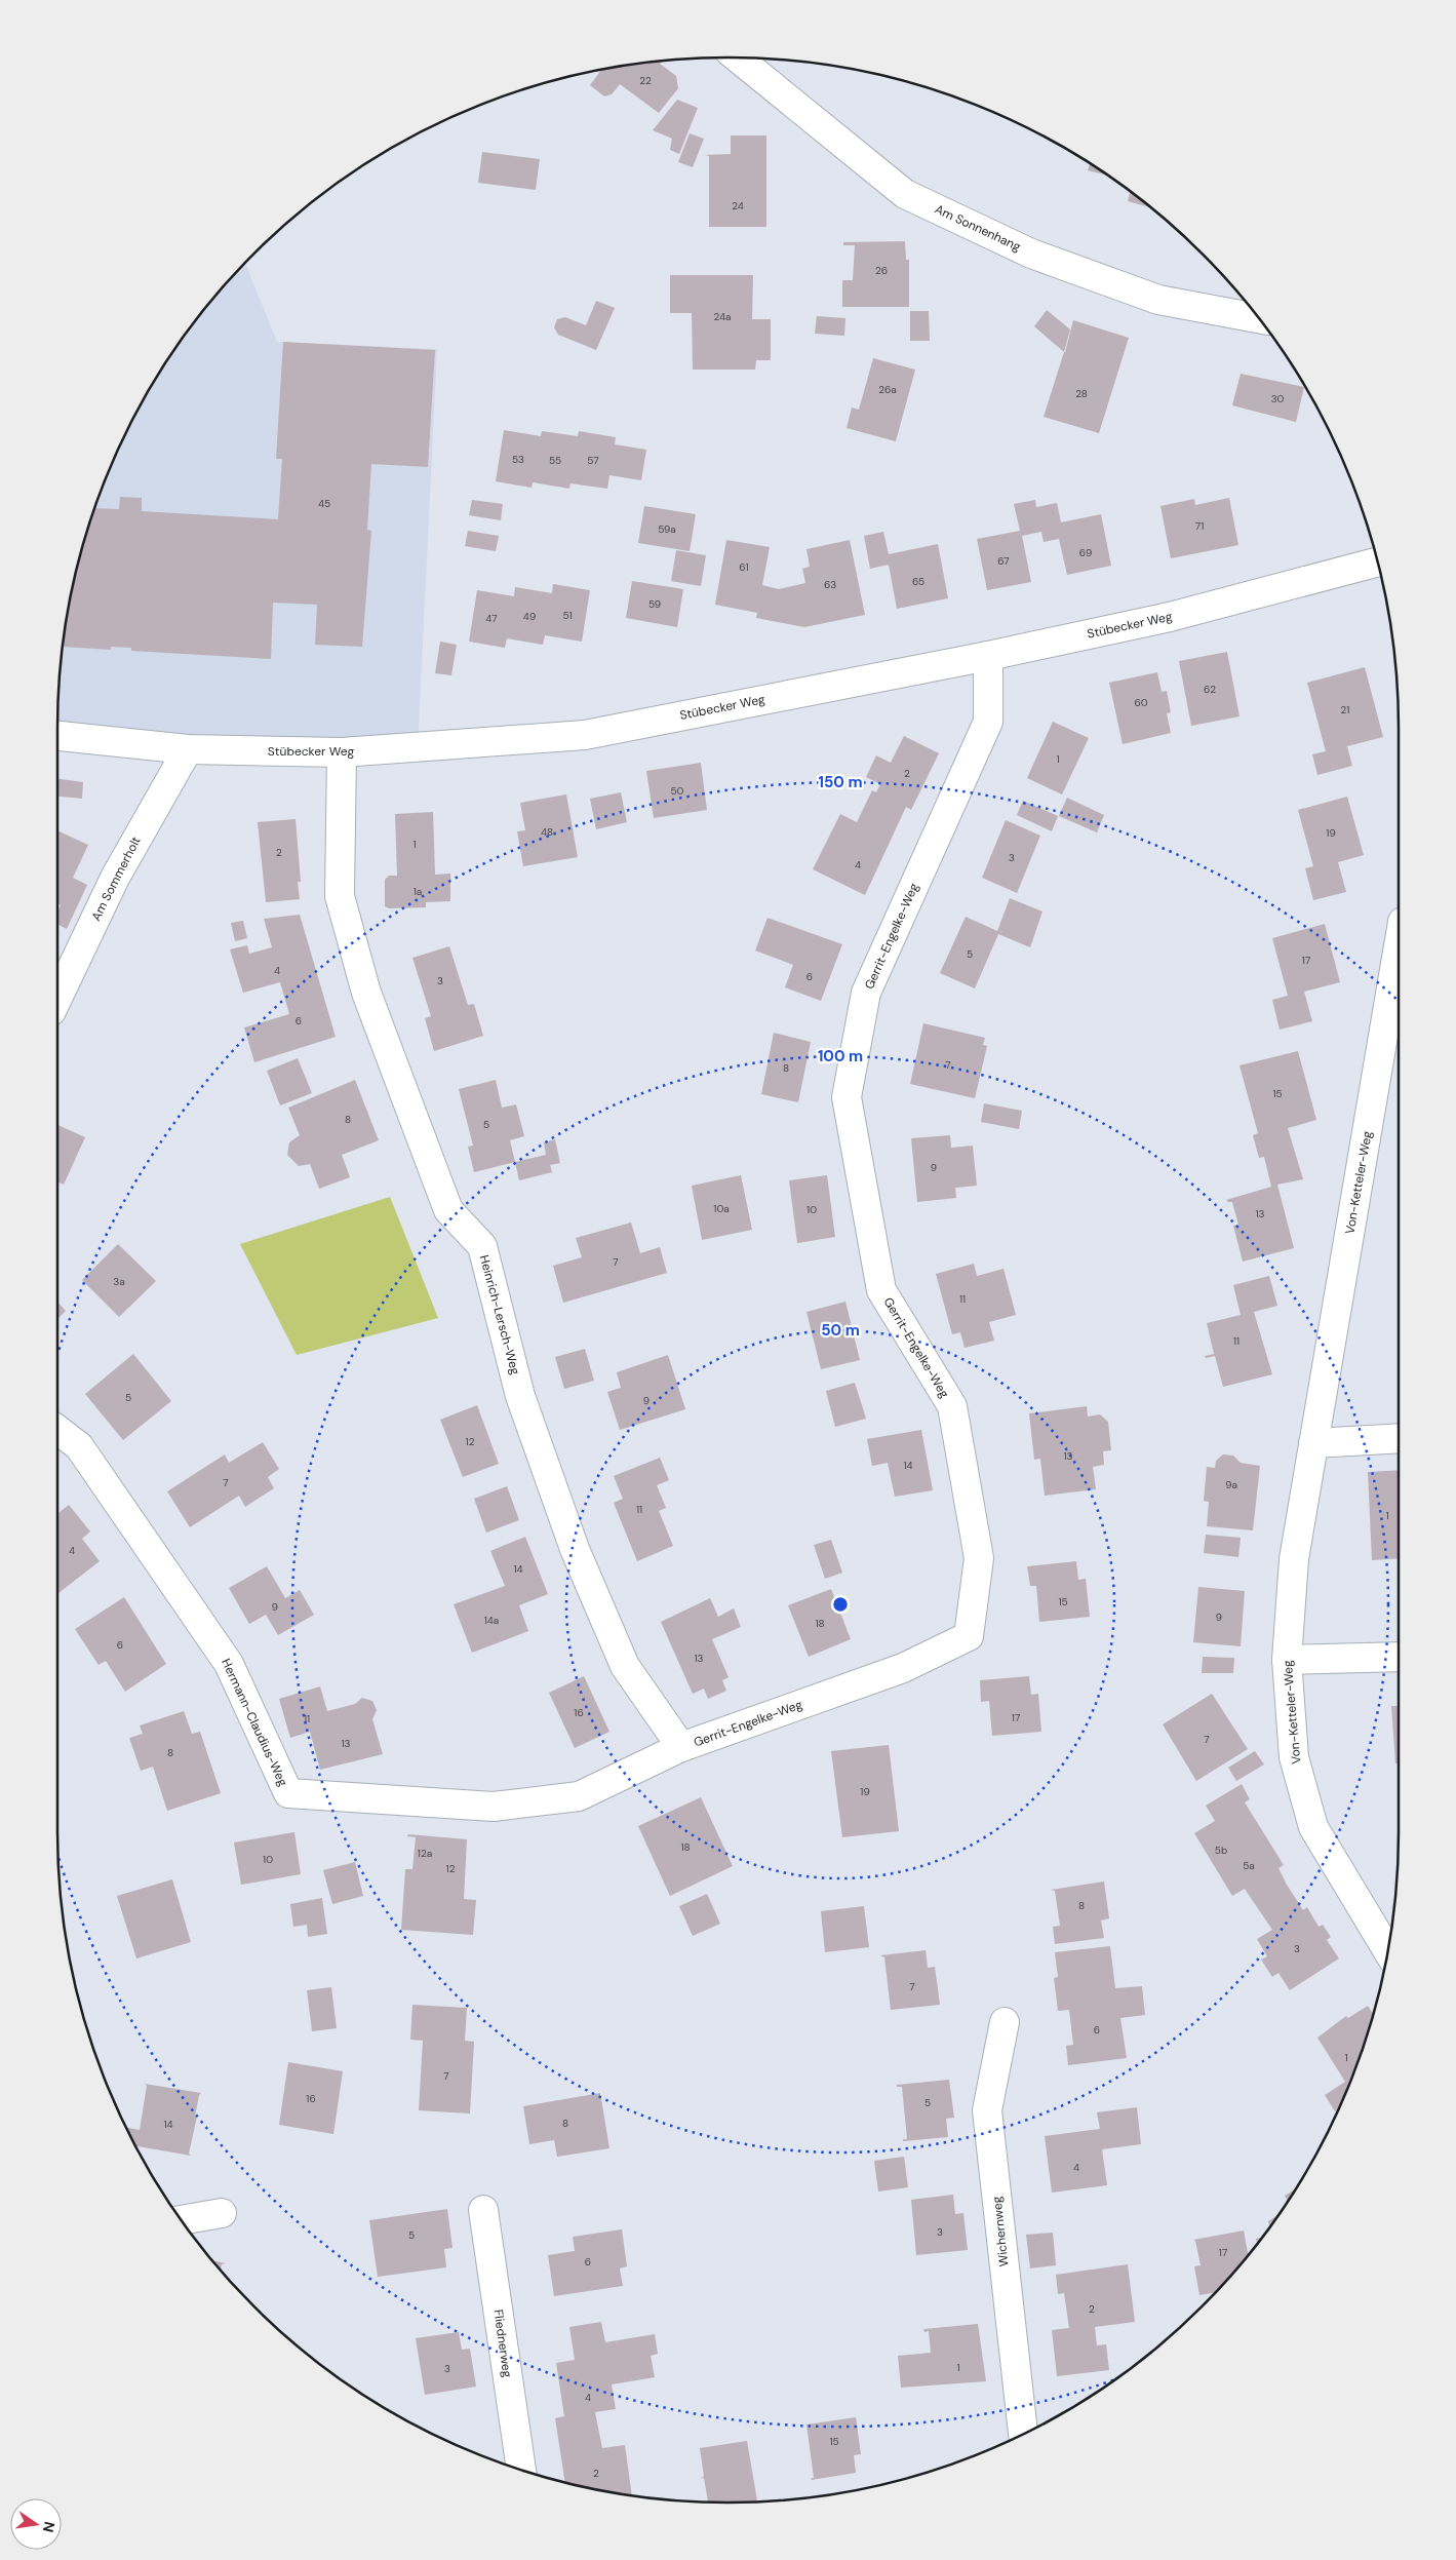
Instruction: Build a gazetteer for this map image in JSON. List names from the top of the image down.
{
  "streets": {
    "street": [
      "Am Sonnenhang",
      "Stübecker Weg",
      "Am Sommerholt",
      "Gerrit-Engelke-Weg",
      "Von-Ketteler-Weg",
      "Heinrich-Lersch-Weg",
      "Hermann-Claudius-Weg",
      "Wichernweg",
      "Fliednerweg"
    ]
  },
  "crossings": [
    ["Stübecker Weg", "Am Sommerholt"],
    ["Stübecker Weg", "Gerrit-Engelke-Weg"],
    ["Stübecker Weg", "Heinrich-Lersch-Weg"],
    ["Gerrit-Engelke-Weg", "Heinrich-Lersch-Weg"],
    ["Gerrit-Engelke-Weg", "Hermann-Claudius-Weg"],
    ["Heinrich-Lersch-Weg", "Hermann-Claudius-Weg"]
  ],
  "house_numbers": [
    "22",
    "24",
    "26",
    "24a",
    "26a",
    "28",
    "30",
    "53",
    "55",
    "57",
    "45",
    "71",
    "59a",
    "69",
    "67",
    "61",
    "65",
    "63",
    "59",
    "51",
    "49",
    "47",
    "62",
    "60",
    "21",
    "1",
    "2",
    "50",
    "48",
    "19",
    "1",
    "2",
    "3",
    "4",
    "1a",
    "5",
    "17",
    "4",
    "6",
    "3",
    "6",
    "7",
    "8",
    "15",
    "8",
    "5",
    "9",
    "10a",
    "10",
    "13",
    "7",
    "3a",
    "11",
    "11",
    "5",
    "9",
    "12",
    "13",
    "14",
    "7",
    "9a",
    "11",
    "1",
    "4",
    "14",
    "15",
    "9",
    "9",
    "14a",
    "18",
    "6",
    "13",
    "16",
    "17",
    "11",
    "7",
    "13",
    "8",
    "19",
    "18",
    "5b",
    "12a",
    "10",
    "5a",
    "12",
    "8",
    "3",
    "7",
    "6",
    "1",
    "7",
    "16",
    "5",
    "8",
    "14",
    "4",
    "3",
    "5",
    "17",
    "6",
    "2",
    "1",
    "3",
    "4",
    "15",
    "2"
  ],
  "north": "right",
  "rings": ["150 m", "100 m", "50 m"]
}
